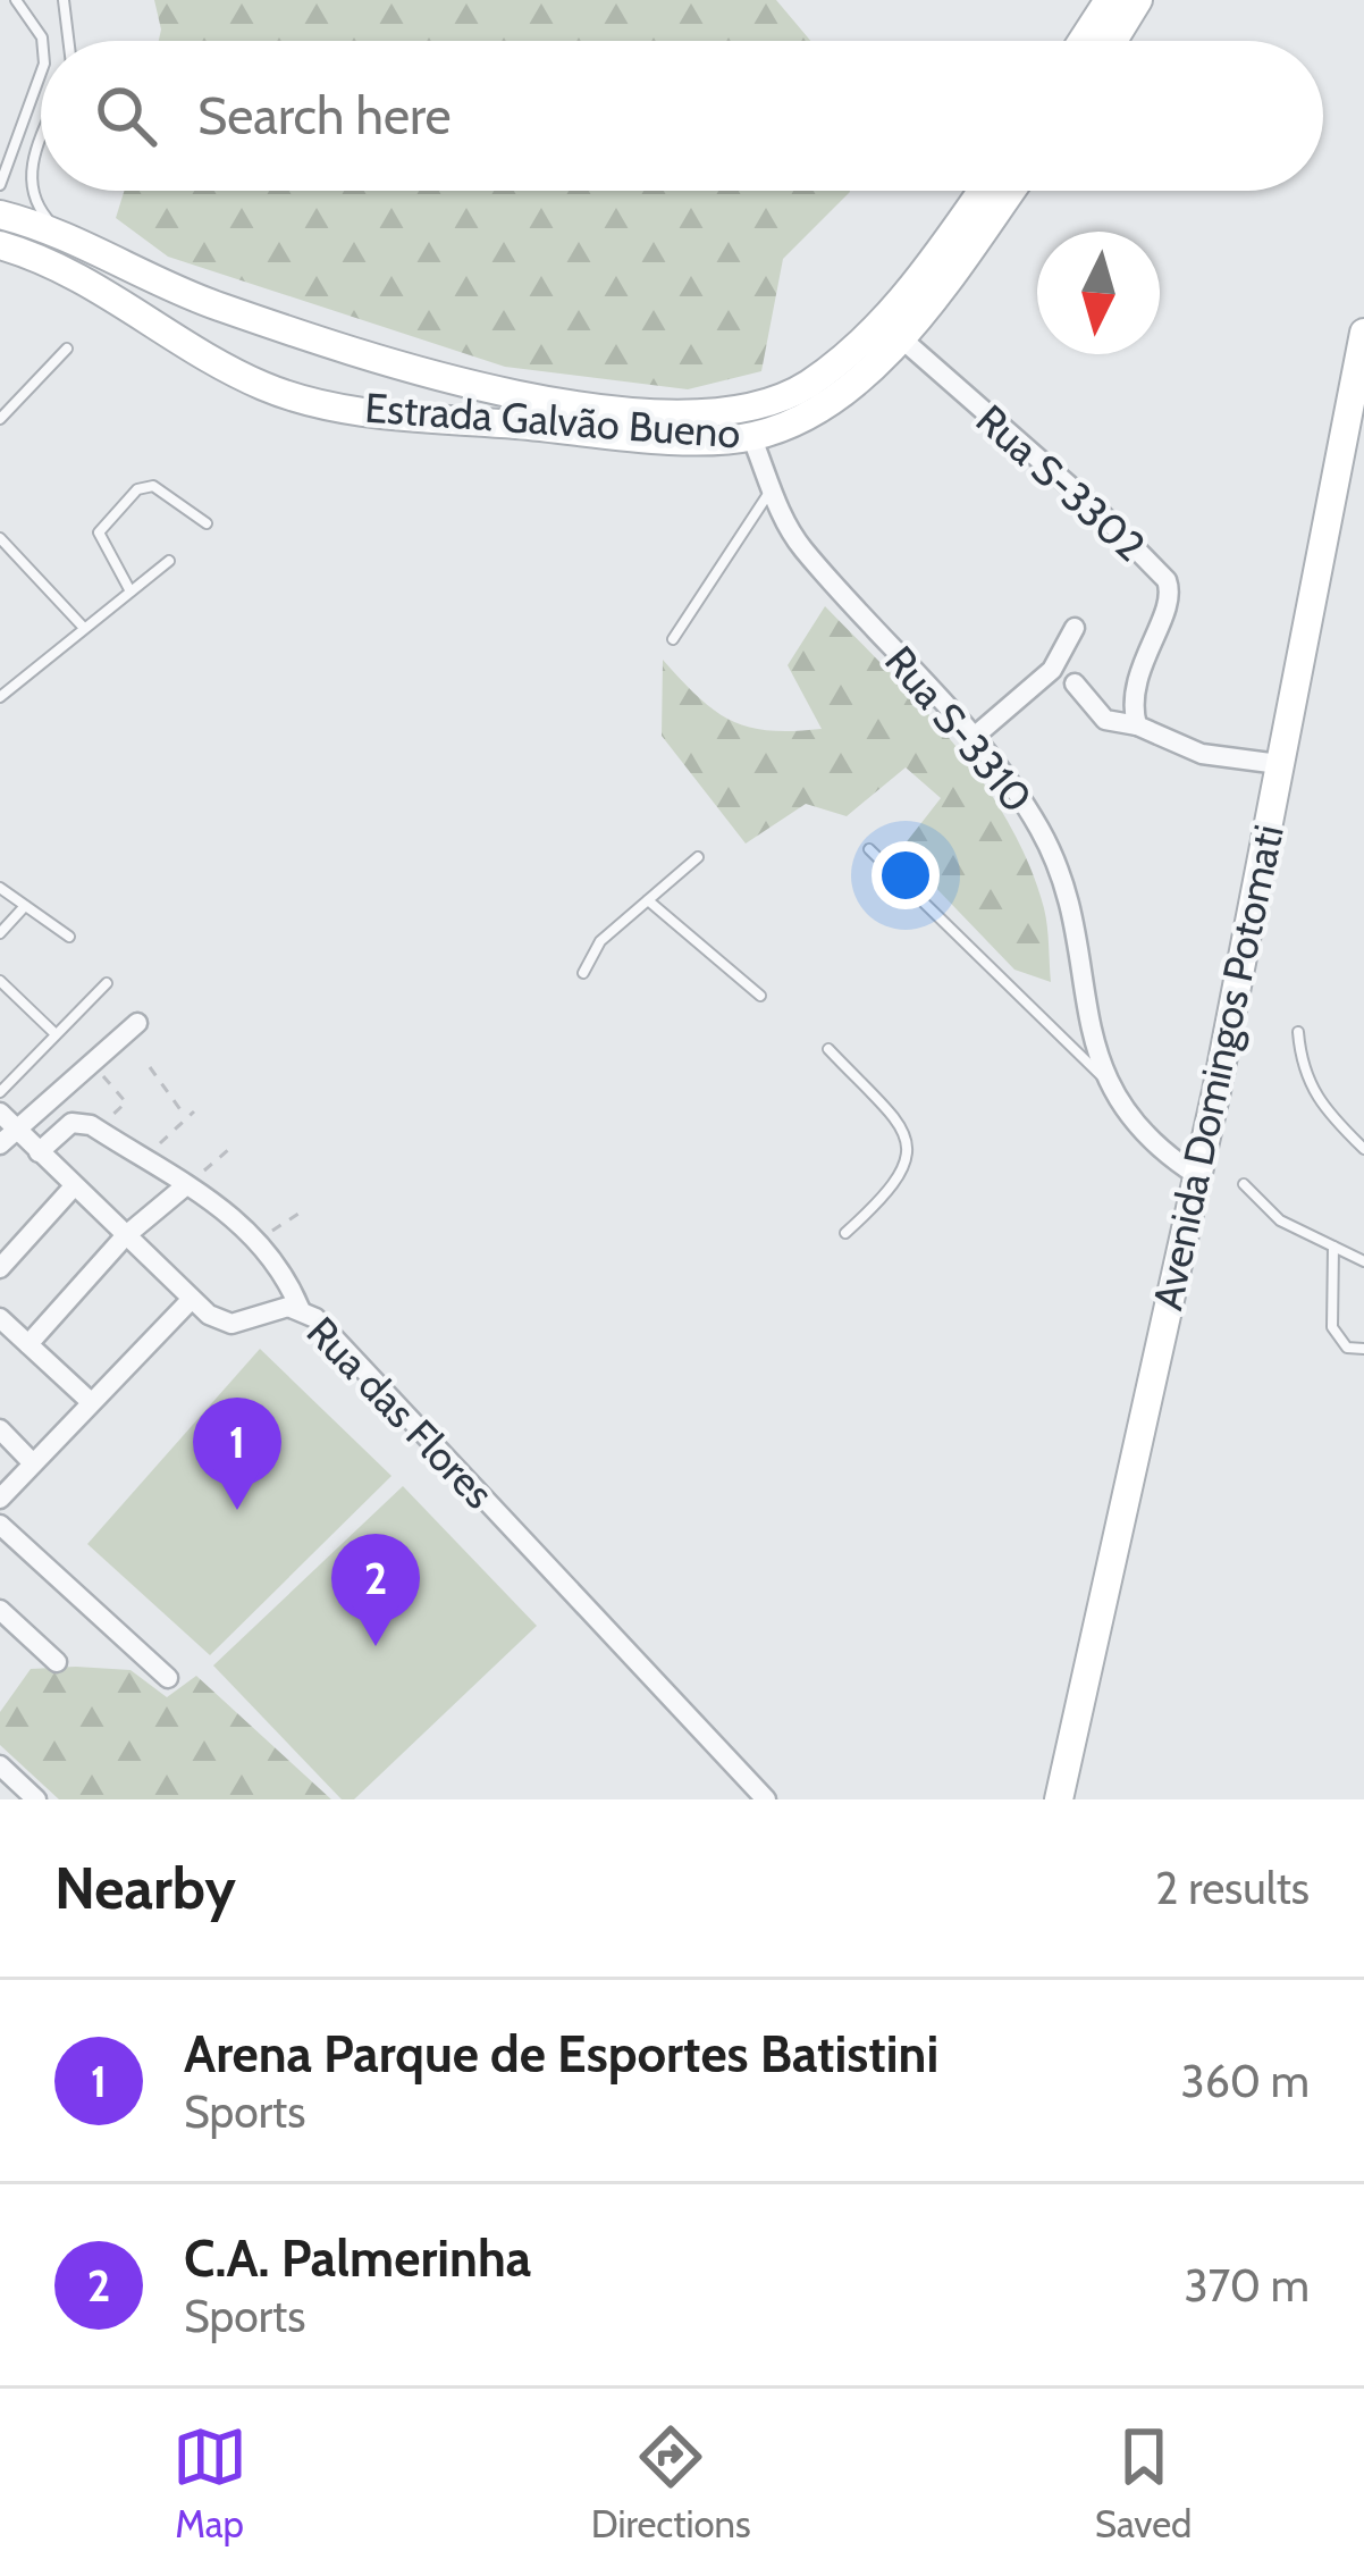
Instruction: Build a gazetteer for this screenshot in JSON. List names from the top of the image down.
{
  "streets": {
    "main road": ["Estrada Galvão Bueno", "Avenida Domingos Potomati"],
    "street": ["Rua S-3302", "Rua S-3310", "Rua das Flores"]
  },
  "crossings": [
    ["Estrada Galvão Bueno", "Rua S-3302"],
    ["Estrada Galvão Bueno", "Rua S-3310"],
    ["Rua S-3310", "Avenida Domingos Potomati"]
  ],
  "north": "bottom",
  "page": {
    "search": "Search here",
    "pins": ["1", "2"],
    "heading": ["Nearby", "2 results"],
    "list": [
      {
        "mark": "1",
        "name": "Arena Parque de Esportes Batistini",
        "note": "Sports",
        "value": "360 m"
      },
      {
        "mark": "2",
        "name": "C.A. Palmerinha",
        "note": "Sports",
        "value": "370 m"
      }
    ],
    "nav": ["Map", "Directions", "Saved"]
  }
}
